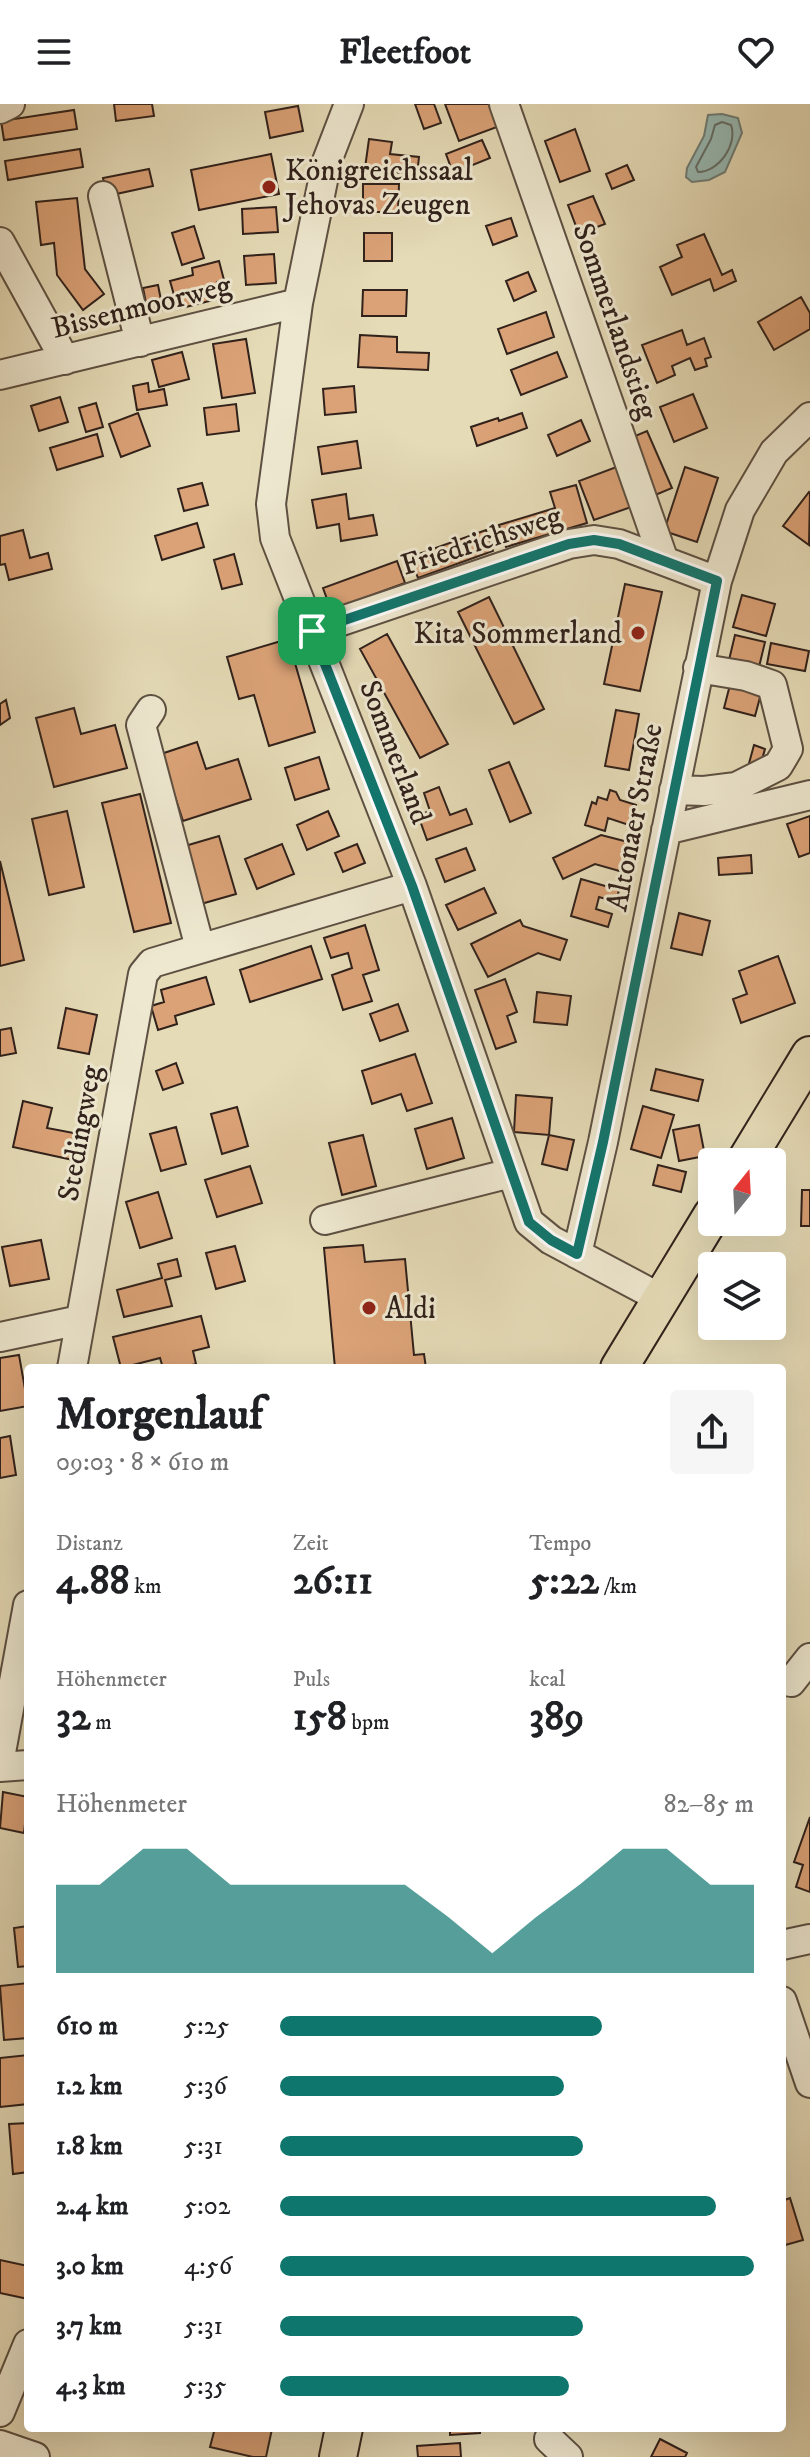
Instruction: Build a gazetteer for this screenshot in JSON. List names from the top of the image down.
{
  "streets": {
    "street": [
      "Bissenmoorweg",
      "Sommerlandstieg",
      "Friedrichsweg",
      "Sommerland",
      "Altonaer Straße",
      "Stedingweg"
    ]
  },
  "crossings": [
    ["Bissenmoorweg", "Sommerland"],
    ["Sommerlandstieg", "Friedrichsweg"],
    ["Friedrichsweg", "Sommerland"],
    ["Friedrichsweg", "Altonaer Straße"],
    ["Sommerland", "Altonaer Straße"],
    ["Sommerland", "Stedingweg"]
  ],
  "places": ["Königreichssaal Jehovas Zeugen", "Kita Sommerland", "Aldi"],
  "north": "top",
  "page": {
    "header": "Fleetfoot",
    "heading": ["Morgenlauf", "09:03 · 8 × 610 m"],
    "stats": [
      ["Distanz", "4.88 km"],
      ["Zeit", "26:11"],
      ["Tempo", "5:22 /km"],
      ["Höhenmeter", "32 m"],
      ["Puls", "158 bpm"],
      ["kcal", "389"]
    ],
    "chart": ["Höhenmeter", "82–85 m"],
    "list": [
      {
        "name": "610 m",
        "note": "5:25"
      },
      {
        "name": "1.2 km",
        "note": "5:36"
      },
      {
        "name": "1.8 km",
        "note": "5:31"
      },
      {
        "name": "2.4 km",
        "note": "5:02"
      },
      {
        "name": "3.0 km",
        "note": "4:56"
      },
      {
        "name": "3.7 km",
        "note": "5:31"
      },
      {
        "name": "4.3 km",
        "note": "5:35"
      }
    ]
  }
}
